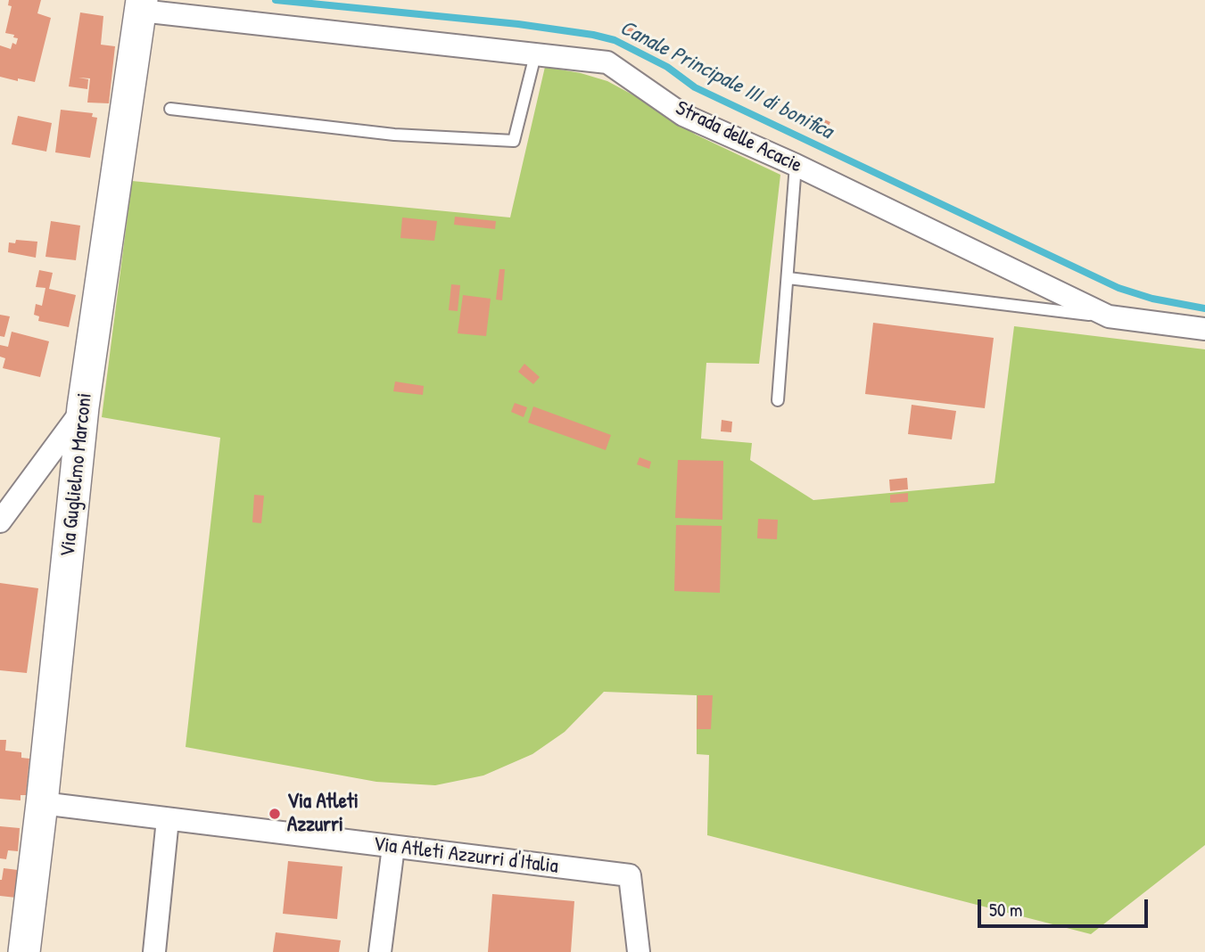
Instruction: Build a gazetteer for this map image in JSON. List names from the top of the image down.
{
  "streets": {
    "street": ["Strada delle Acacie", "Via Guglielmo Marconi", "Via Atleti Azzurri d'Italia"]
  },
  "crossings": [
    ["Strada delle Acacie", "Via Guglielmo Marconi"],
    ["Via Guglielmo Marconi", "Via Atleti Azzurri d'Italia"]
  ],
  "water": ["Canale Principale III di bonifica"],
  "places": ["Via Atleti Azzurri"],
  "scale_bar": "50 m"
}
